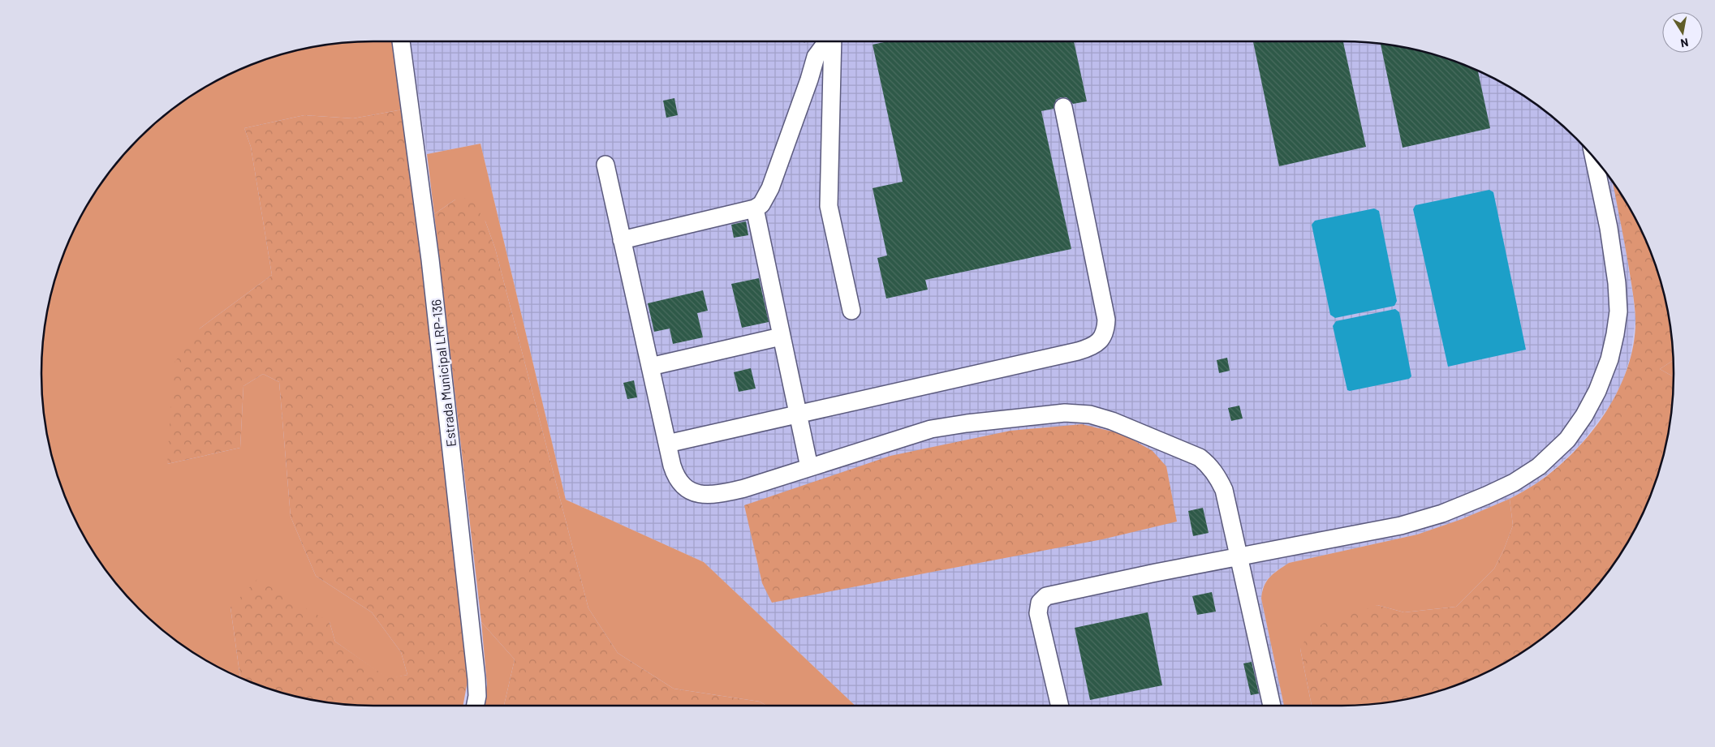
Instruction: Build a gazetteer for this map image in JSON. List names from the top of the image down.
{
  "streets": {
    "street": ["Estrada Municipal LRP-136"]
  },
  "north": "bottom"
}
